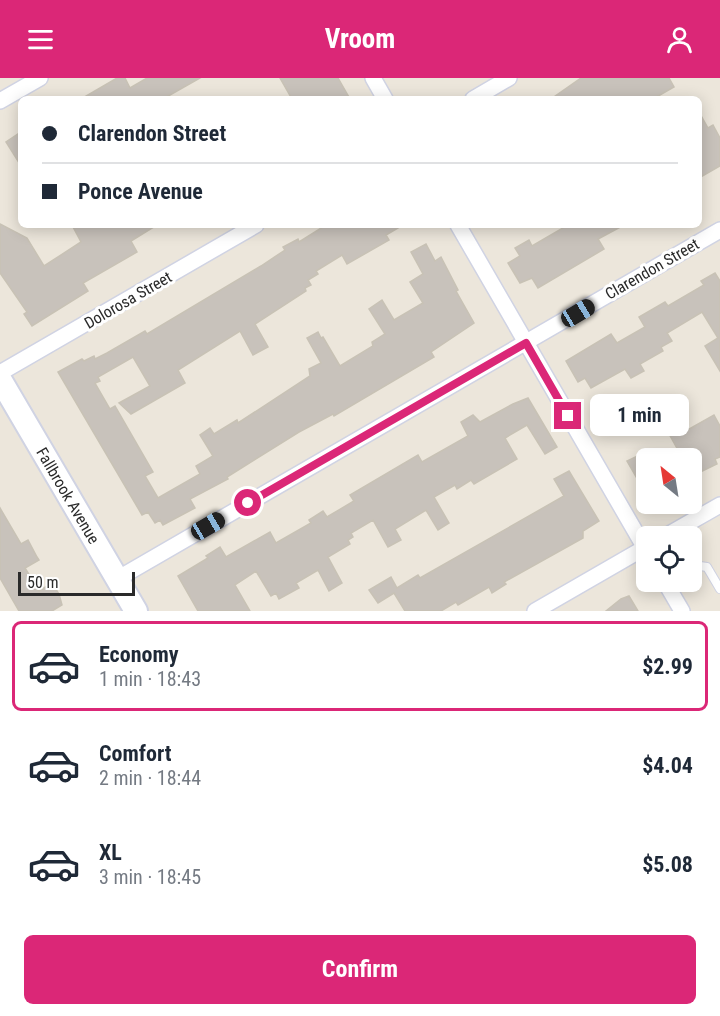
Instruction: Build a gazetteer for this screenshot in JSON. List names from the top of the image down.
{
  "streets": {
    "main road": ["Fallbrook Avenue"],
    "street": ["Clarendon Street", "Dolorosa Street"]
  },
  "crossings": [
    ["Clarendon Street", "Fallbrook Avenue"]
  ],
  "scale_bar": "50 m",
  "north": "top left",
  "page": {
    "header": "Vroom",
    "banner": ["Clarendon Street", "Ponce Avenue"],
    "bubble": "1 min",
    "scale": "50 m",
    "list": [
      {
        "name": "Economy",
        "note": "1 min · 18:43",
        "value": "$2.99"
      },
      {
        "name": "Comfort",
        "note": "2 min · 18:44",
        "value": "$4.04"
      },
      {
        "name": "XL",
        "note": "3 min · 18:45",
        "value": "$5.08"
      }
    ],
    "buttons": "Confirm"
  }
}
